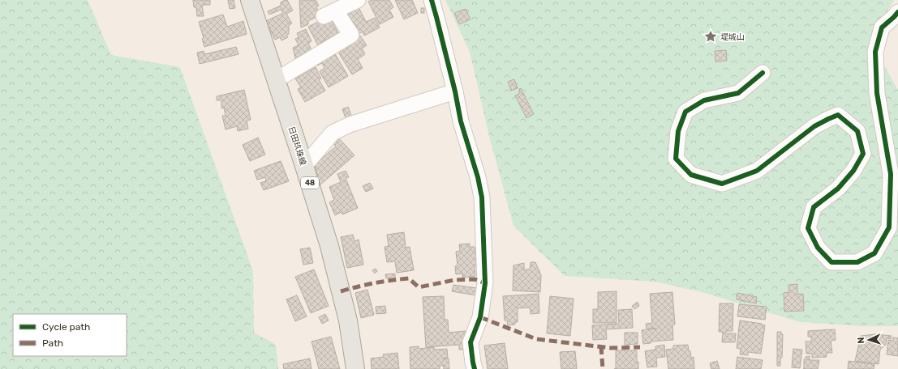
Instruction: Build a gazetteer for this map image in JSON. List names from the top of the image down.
{
  "streets": {
    "main road": ["日田玖珠線", "48"]
  },
  "places": {
    "place": ["堤城山"]
  },
  "legend": ["Cycle path", "Path"],
  "north": "left"
}
